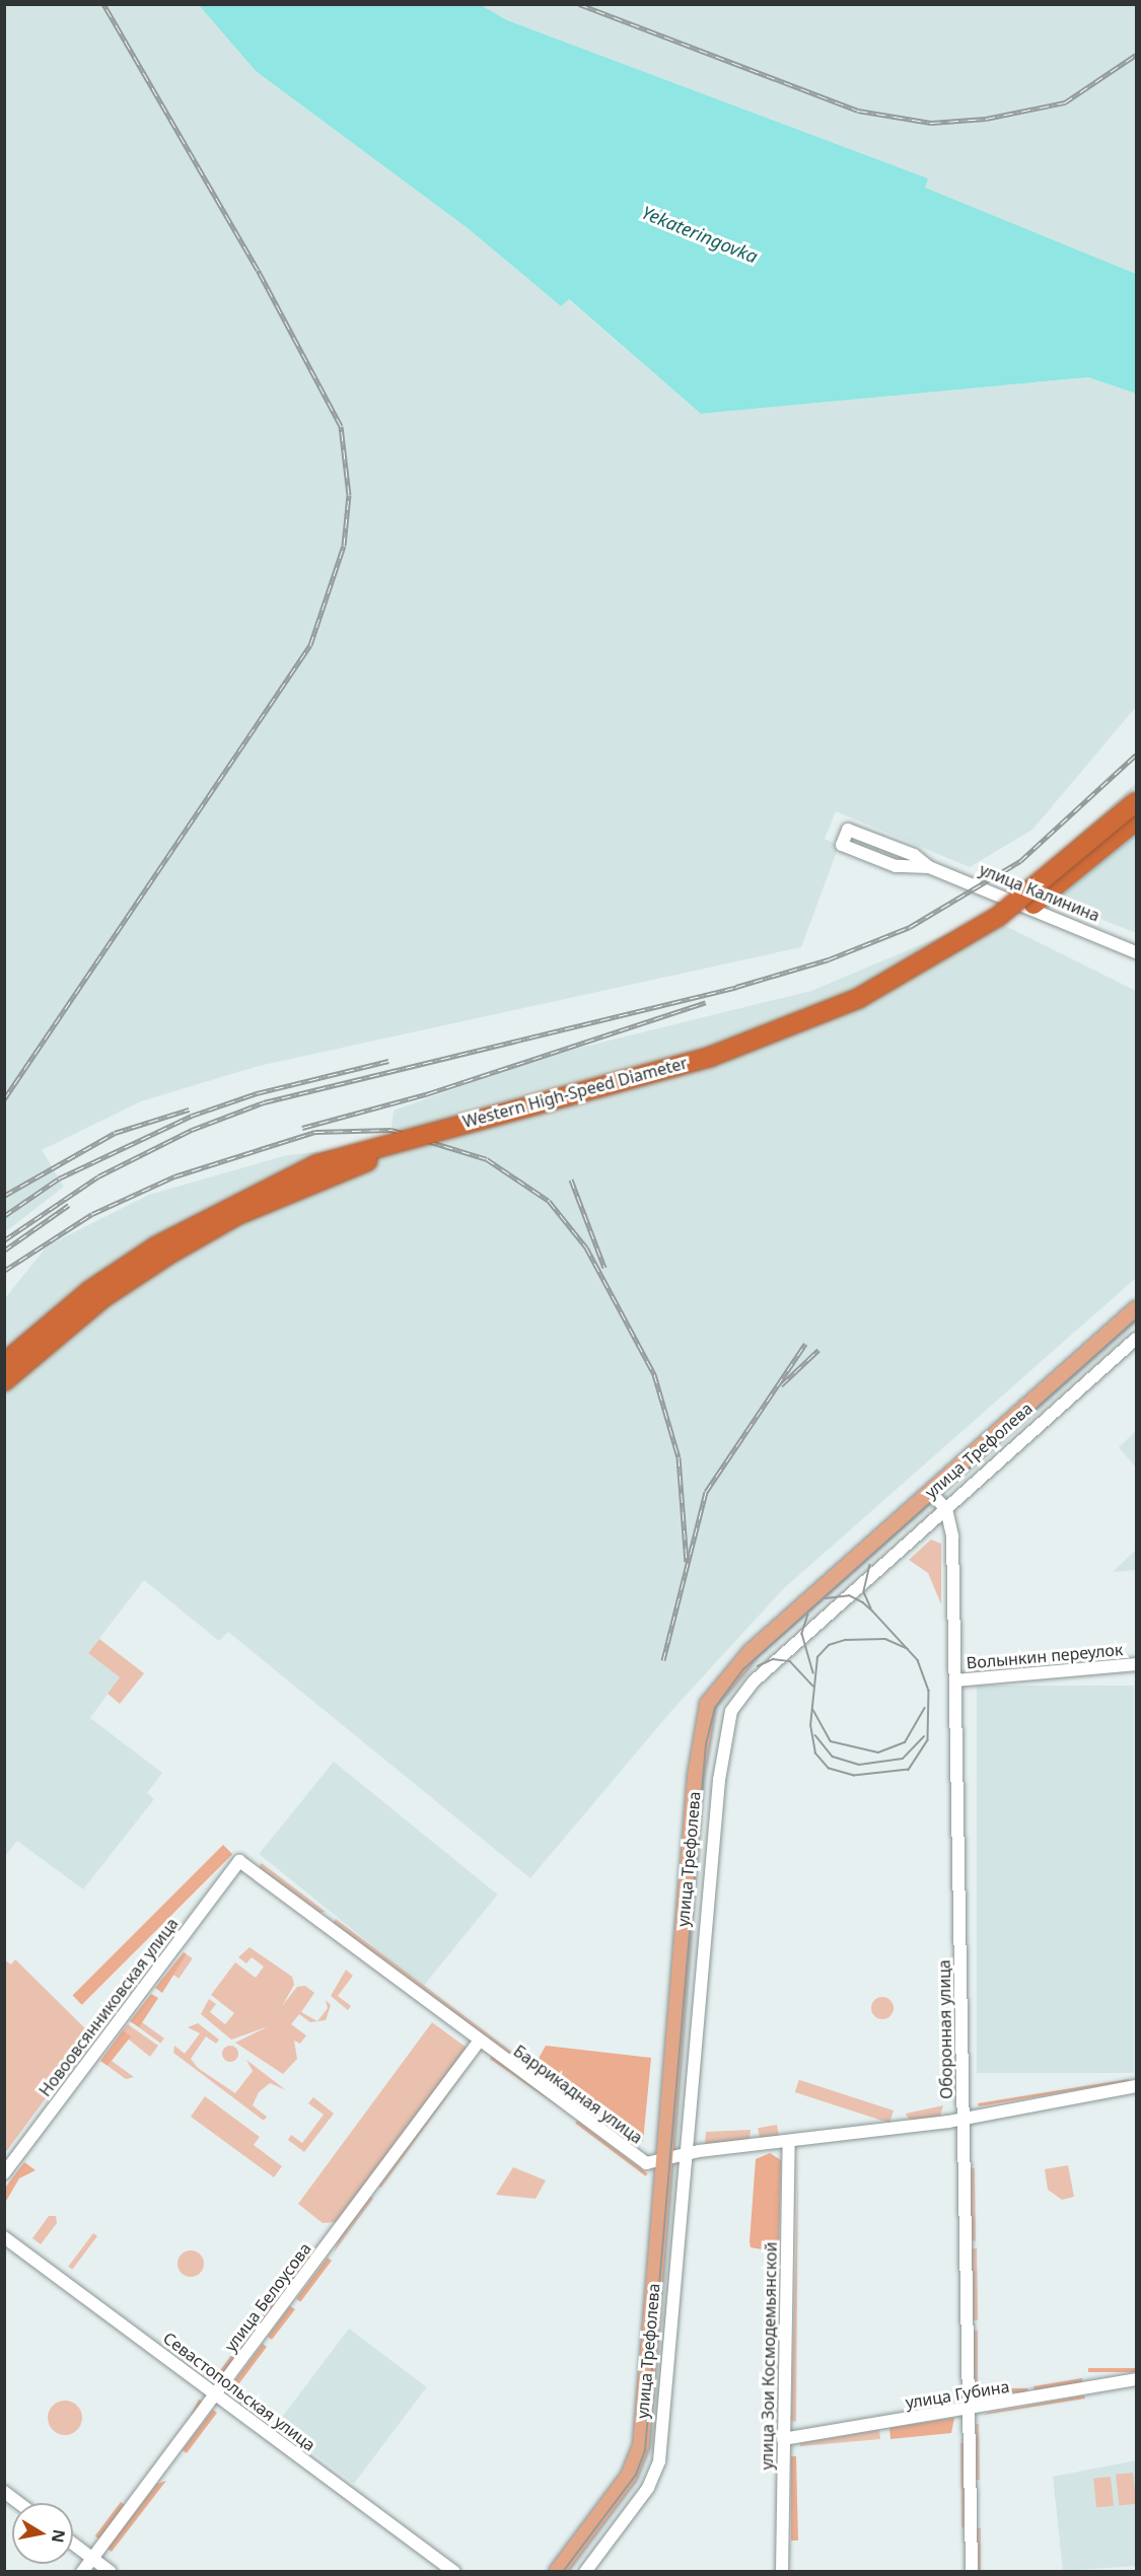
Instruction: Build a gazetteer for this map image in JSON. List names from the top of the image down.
{
  "streets": {
    "highway": ["Western High-Speed Diameter"],
    "main road": ["улица Трефолева"],
    "street": [
      "улица Калинина",
      "Волынкин переулок",
      "Новоовсянниковская улица",
      "Оборонная улица",
      "Баррикадная улица",
      "улица Белоусова",
      "улица Зои Космодемьянской",
      "Севастопольская улица",
      "улица Губина"
    ]
  },
  "crossings": [
    ["улица Трефолева", "Оборонная улица"],
    ["улица Трефолева", "Баррикадная улица"],
    ["Волынкин переулок", "Оборонная улица"],
    ["Новоовсянниковская улица", "Баррикадная улица"],
    ["Оборонная улица", "Баррикадная улица"],
    ["Оборонная улица", "улица Губина"],
    ["Баррикадная улица", "улица Белоусова"],
    ["Баррикадная улица", "улица Зои Космодемьянской"],
    ["улица Белоусова", "Севастопольская улица"],
    ["улица Зои Космодемьянской", "улица Губина"]
  ],
  "water": ["Yekateringovka"],
  "north": "right"
}
